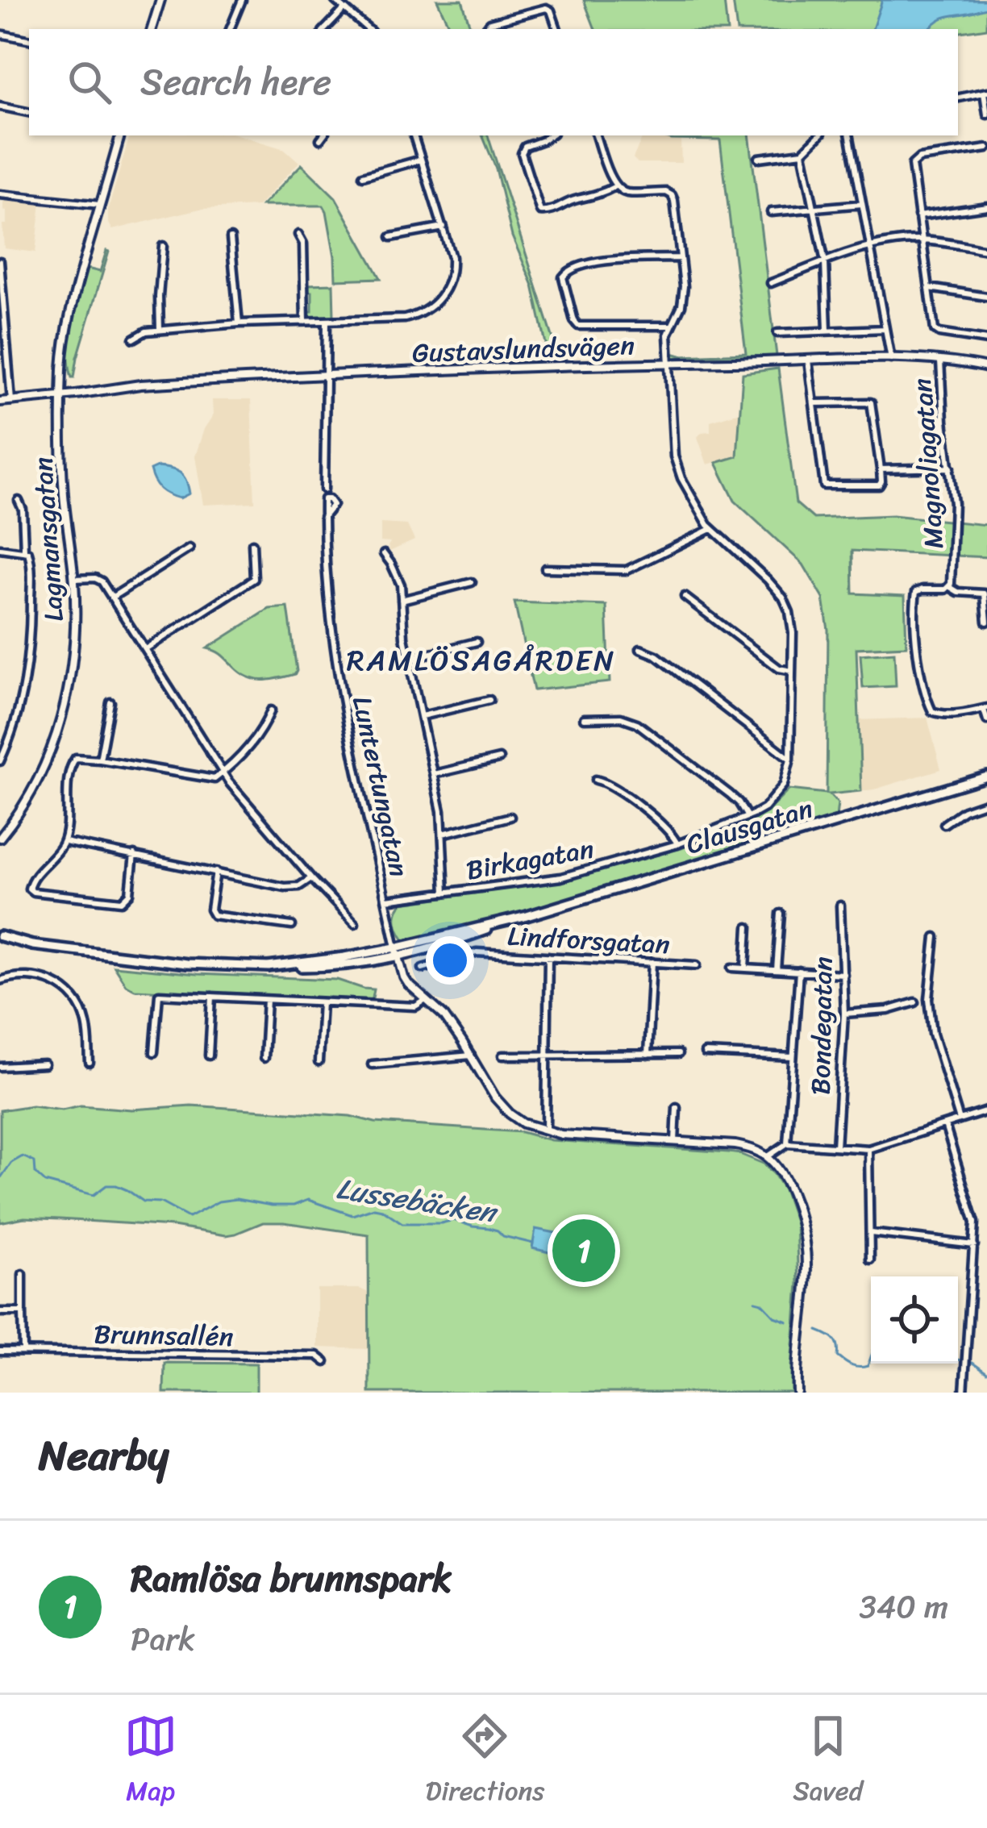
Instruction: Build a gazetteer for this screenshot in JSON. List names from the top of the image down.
{
  "streets": {
    "main road": ["Clausgatan"],
    "street": [
      "Gustavslundsvägen",
      "Magnoliagatan",
      "Lagmansgatan",
      "Luntertungatan",
      "Birkagatan",
      "Lindforsgatan",
      "Bondegatan",
      "Brunnsallén"
    ]
  },
  "crossings": [
    ["Gustavslundsvägen", "Magnoliagatan"],
    ["Gustavslundsvägen", "Lagmansgatan"],
    ["Gustavslundsvägen", "Birkagatan"],
    ["Luntertungatan", "Clausgatan"],
    ["Luntertungatan", "Birkagatan"]
  ],
  "districts": ["RAMLÖSAGÅRDEN"],
  "water": ["Lussebäcken"],
  "page": {
    "search": "Search here",
    "pins": "1",
    "heading": "Nearby",
    "list": [
      {
        "mark": "1",
        "name": "Ramlösa brunnspark",
        "note": "Park",
        "value": "340 m"
      }
    ],
    "nav": ["Map", "Directions", "Saved"]
  }
}
